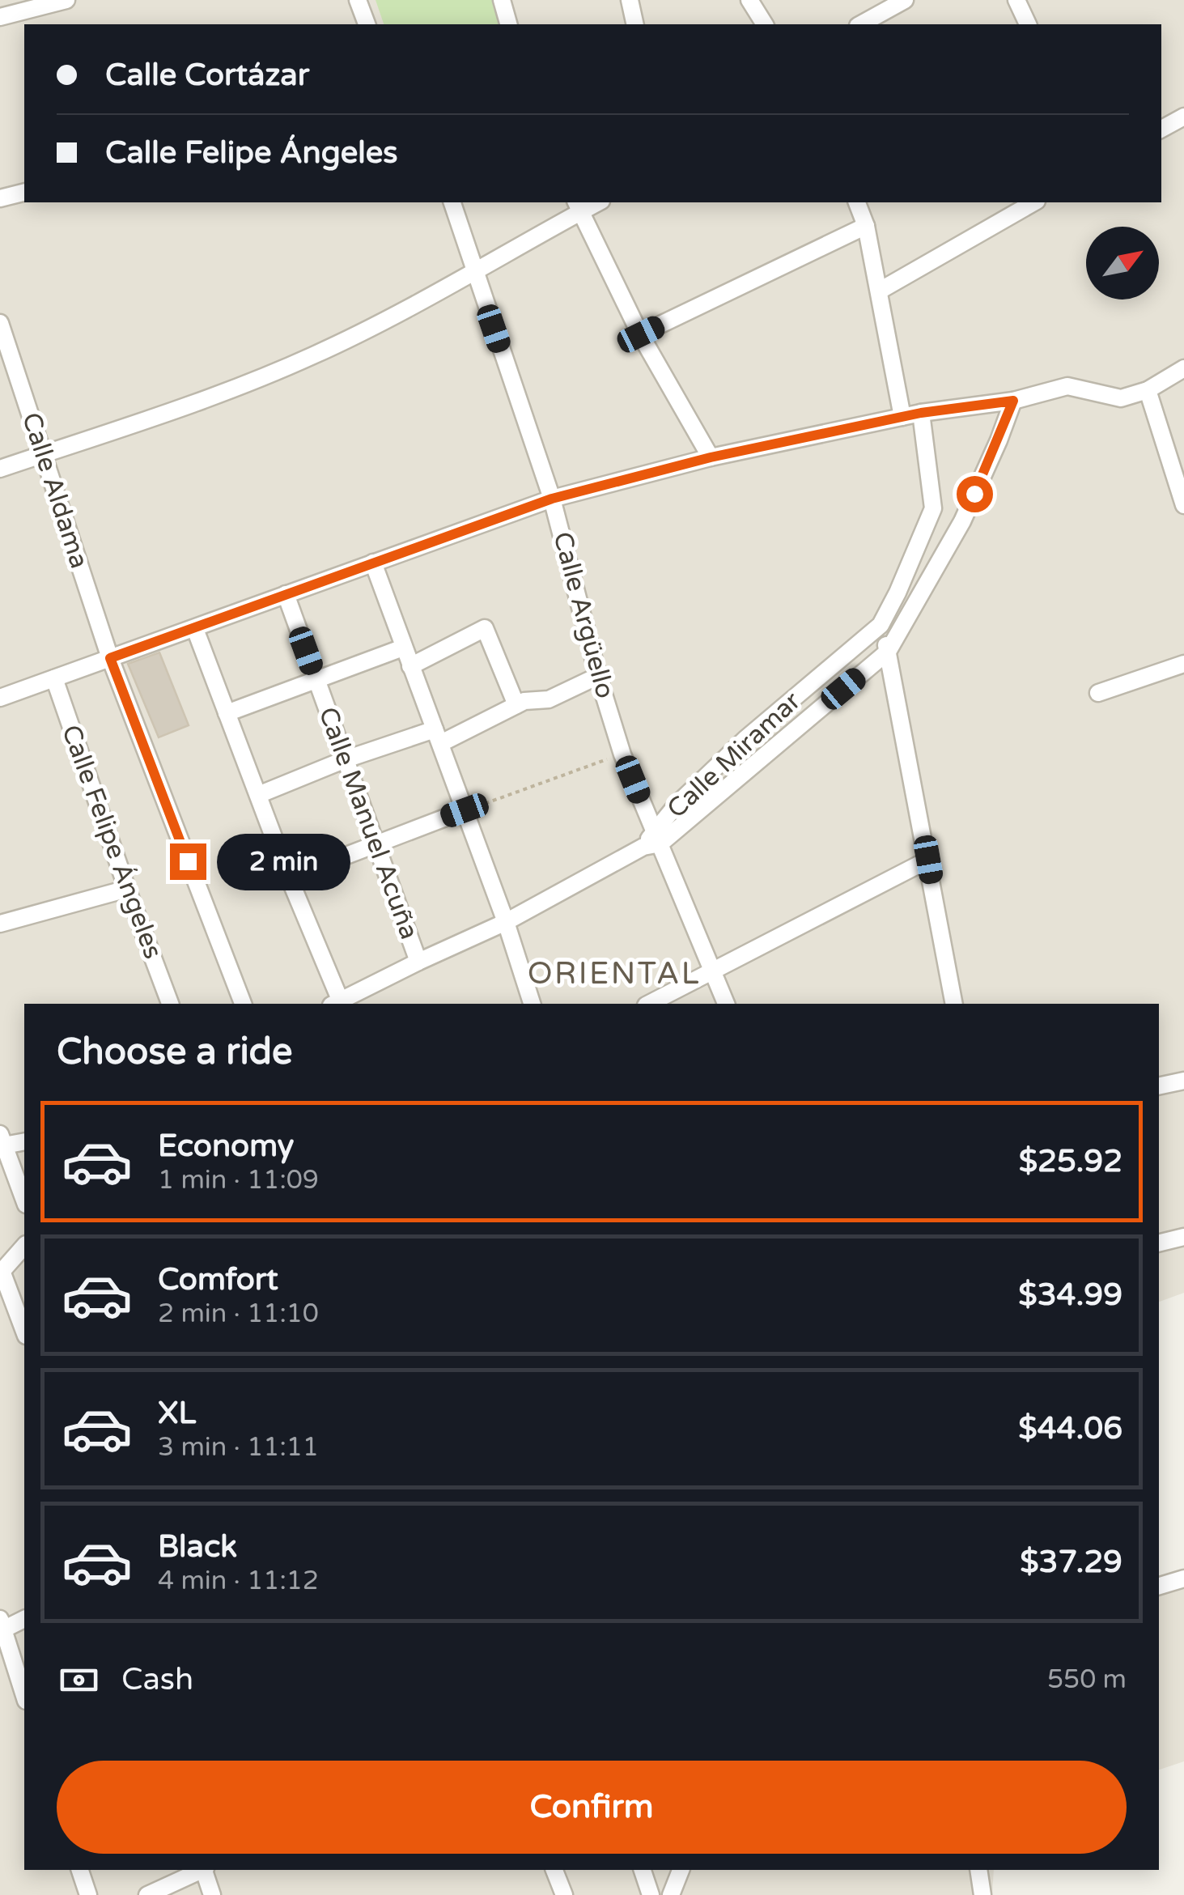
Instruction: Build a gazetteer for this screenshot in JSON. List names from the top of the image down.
{
  "streets": {
    "street": [
      "Calle Aldama",
      "Calle Argüello",
      "Calle Miramar",
      "Calle Manuel Acuña",
      "Calle Felipe Ángeles"
    ]
  },
  "crossings": [
    ["Calle Argüello", "Calle Miramar"],
    ["Calle Miramar", "Calle Manuel Acuña"]
  ],
  "districts": ["ORIENTAL"],
  "north": "top right",
  "page": {
    "banner": ["Calle Cortázar", "Calle Felipe Ángeles"],
    "bubble": "2 min",
    "heading": "Choose a ride",
    "list": [
      {
        "name": "Economy",
        "note": "1 min · 11:09",
        "value": "$25.92"
      },
      {
        "name": "Comfort",
        "note": "2 min · 11:10",
        "value": "$34.99"
      },
      {
        "name": "XL",
        "note": "3 min · 11:11",
        "value": "$44.06"
      },
      {
        "name": "Black",
        "note": "4 min · 11:12",
        "value": "$37.29"
      }
    ],
    "pay": ["Cash", "550 m"],
    "buttons": "Confirm"
  }
}
